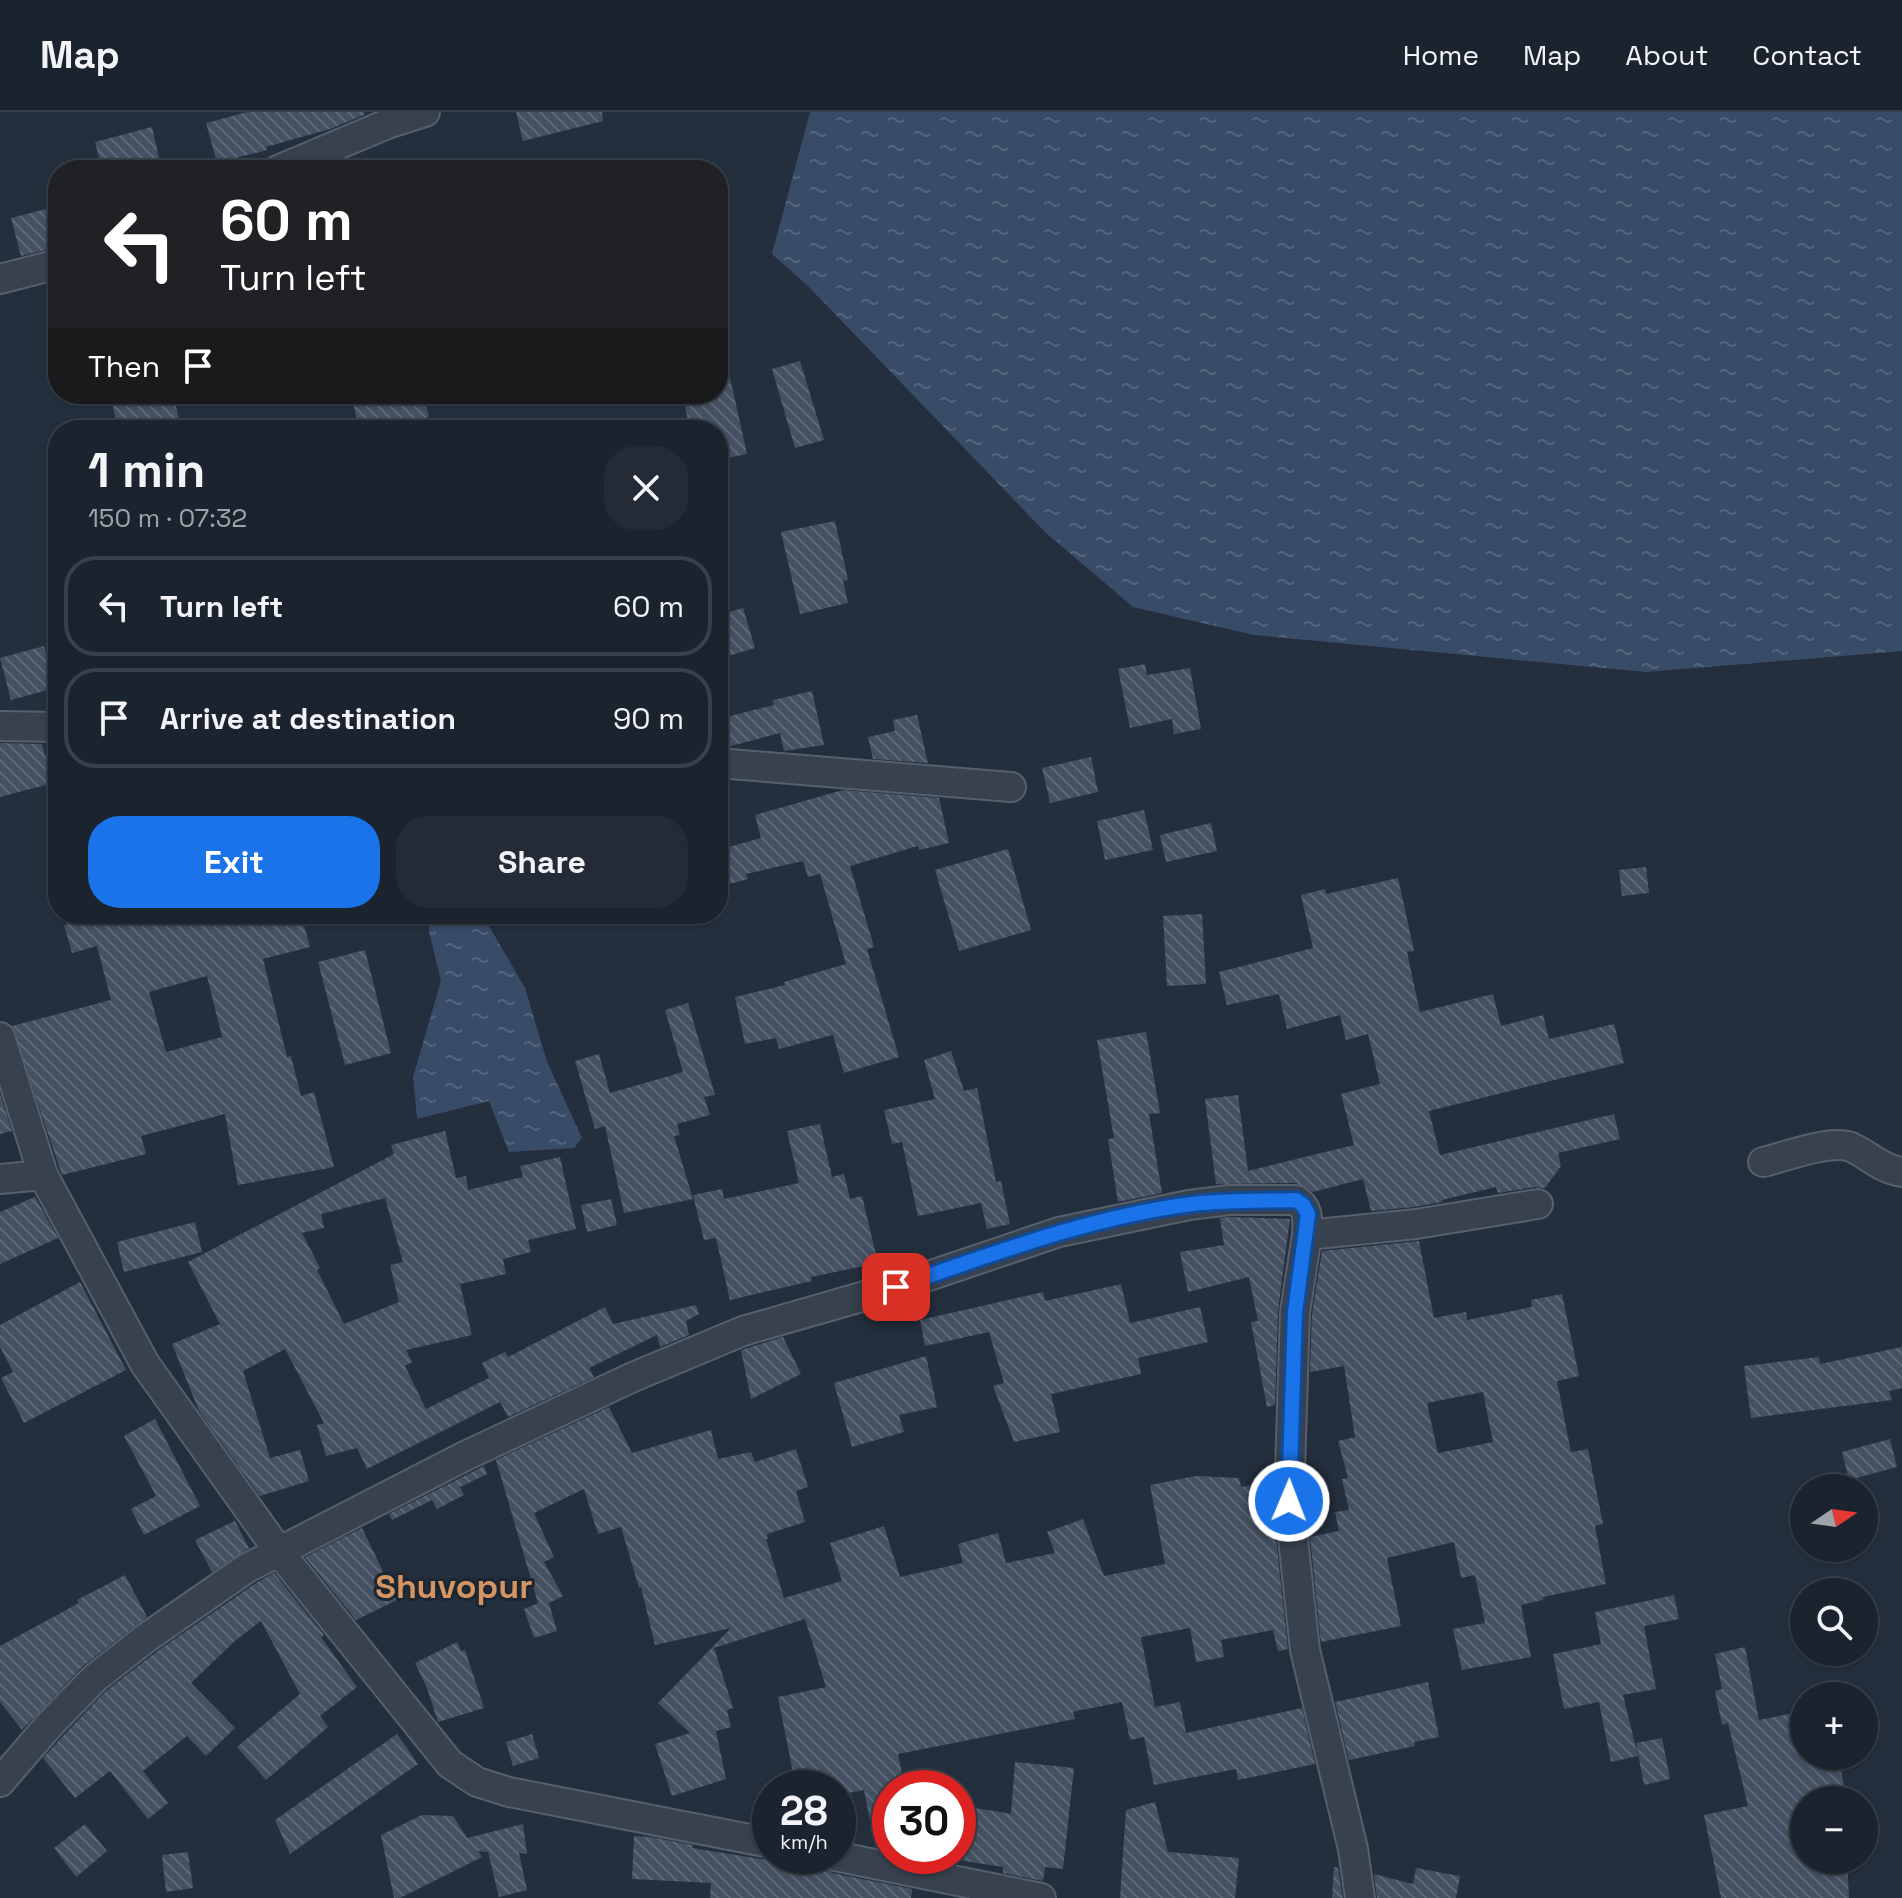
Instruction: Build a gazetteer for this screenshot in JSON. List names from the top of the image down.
{
  "districts": ["Shuvopur"],
  "north": "right",
  "page": {
    "header": "Map",
    "nav": [
      "Home",
      "Map",
      "About",
      "Contact"
    ],
    "turn": ["60 m", "Turn left"],
    "then": "Then",
    "heading": ["1 min", "150 m · 07:32"],
    "list": [
      {
        "name": "Turn left",
        "value": "60 m"
      },
      {
        "name": "Arrive at destination",
        "value": "90 m"
      }
    ],
    "buttons": ["Exit", "Share"],
    "map_buttons": ["+", "−"],
    "speed": "28 km/h",
    "limit": "30"
  }
}
